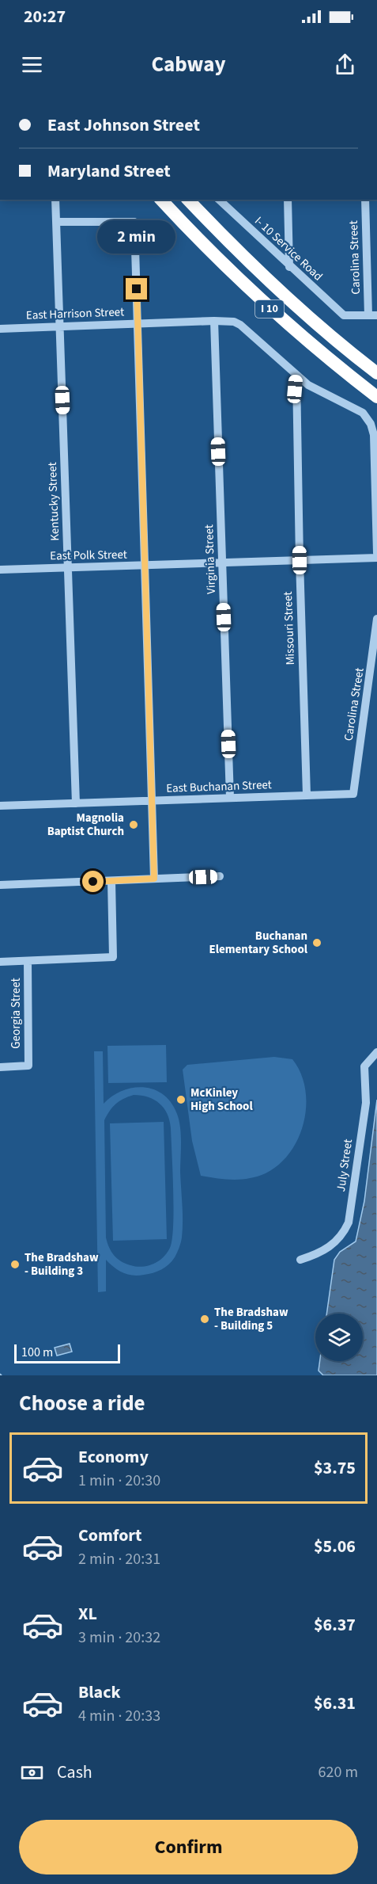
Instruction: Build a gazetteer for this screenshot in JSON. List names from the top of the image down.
{
  "streets": {
    "highway": ["I 10"],
    "street": [
      "I- 10 Service Road",
      "Carolina Street",
      "East Harrison Street",
      "Kentucky Street",
      "East Polk Street",
      "Virginia Street",
      "Missouri Street",
      "East Buchanan Street",
      "Georgia Street",
      "July Street"
    ]
  },
  "crossings": [
    ["I- 10 Service Road", "Carolina Street"],
    ["Carolina Street", "East Buchanan Street"],
    ["East Harrison Street", "Kentucky Street"],
    ["East Harrison Street", "Virginia Street"],
    ["East Harrison Street", "Missouri Street"],
    ["Kentucky Street", "East Polk Street"],
    ["Kentucky Street", "East Buchanan Street"],
    ["East Polk Street", "Virginia Street"],
    ["East Polk Street", "Missouri Street"],
    ["Virginia Street", "East Buchanan Street"],
    ["Missouri Street", "East Buchanan Street"]
  ],
  "places": [
    "Magnolia Baptist Church",
    "Buchanan Elementary School",
    "McKinley High School",
    "The Bradshaw - Building 3",
    "The Bradshaw - Building 5"
  ],
  "scale_bar": "100 m",
  "page": {
    "status": "20:27",
    "header": "Cabway",
    "banner": ["East Johnson Street", "Maryland Street"],
    "bubble": "2 min",
    "scale": "100 m",
    "heading": "Choose a ride",
    "list": [
      {
        "name": "Economy",
        "note": "1 min · 20:30",
        "value": "$3.75"
      },
      {
        "name": "Comfort",
        "note": "2 min · 20:31",
        "value": "$5.06"
      },
      {
        "name": "XL",
        "note": "3 min · 20:32",
        "value": "$6.37"
      },
      {
        "name": "Black",
        "note": "4 min · 20:33",
        "value": "$6.31"
      }
    ],
    "pay": ["Cash", "620 m"],
    "buttons": "Confirm"
  }
}
